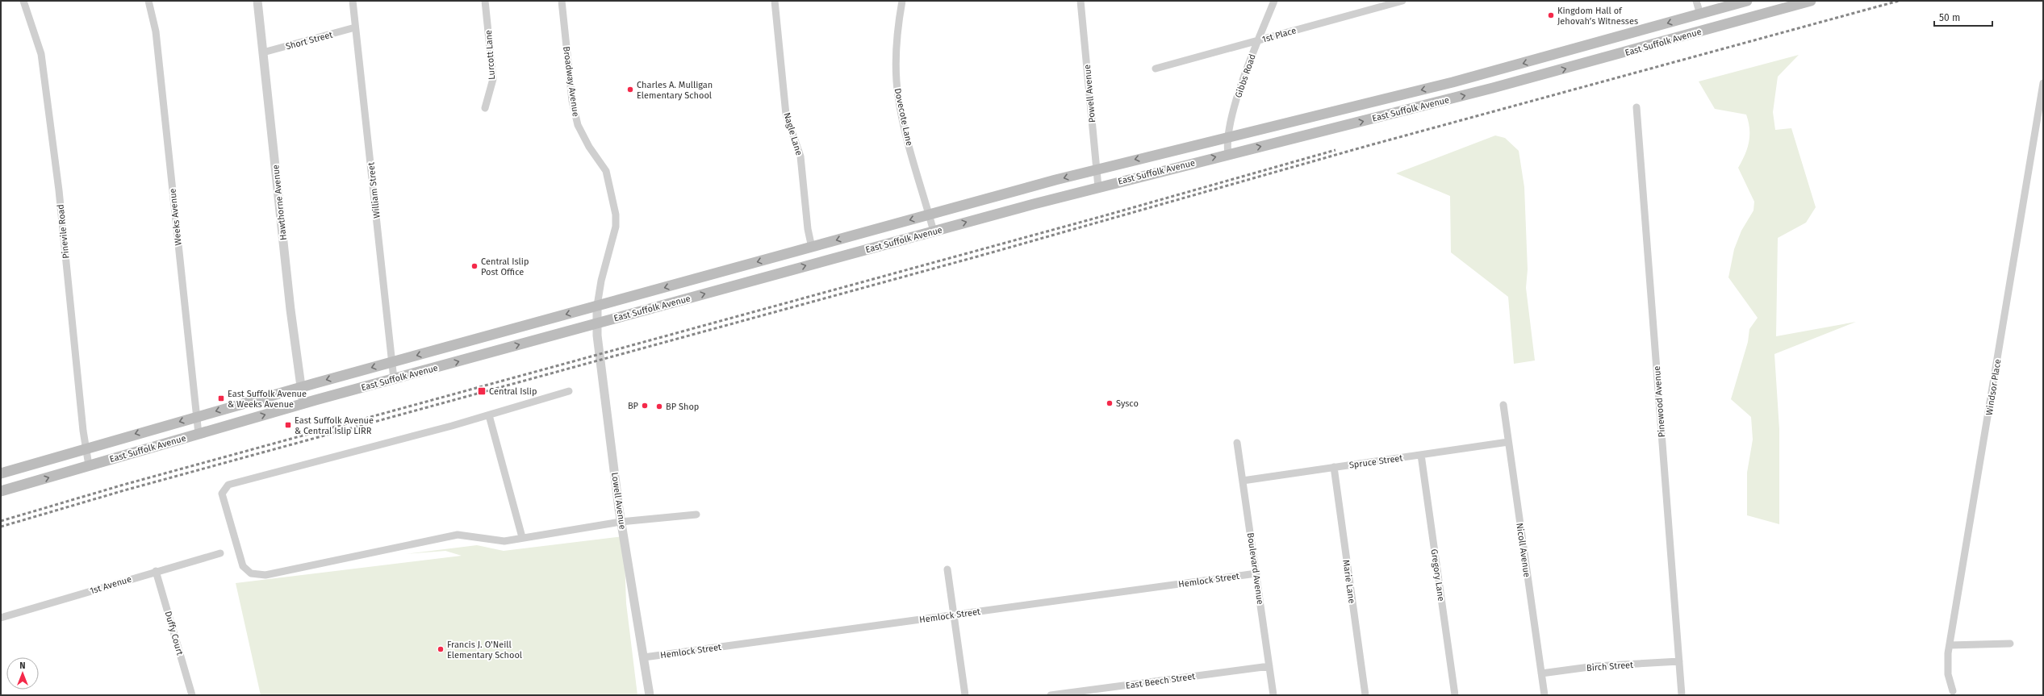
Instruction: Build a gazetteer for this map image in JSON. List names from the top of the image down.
{
  "streets": {
    "main road": ["East Suffolk Avenue"],
    "street": [
      "1st Place",
      "Short Street",
      "Lurcott Lane",
      "Gibbs Road",
      "Broadway Avenue",
      "Powell Avenue",
      "Dovecote Lane",
      "Nagle Lane",
      "William Street",
      "Hawthorne Avenue",
      "Weeks Avenue",
      "Pinevile Road",
      "Windsor Place",
      "Pinewood Avenue",
      "Spruce Street",
      "Lowell Avenue",
      "Nicoll Avenue",
      "Boulevard Avenue",
      "Gregory Lane",
      "Hemlock Street",
      "Marie Lane",
      "1st Avenue",
      "Duffy Court",
      "Birch Street",
      "East Beech Street"
    ]
  },
  "crossings": [
    ["1st Place", "Gibbs Road"],
    ["Short Street", "William Street"],
    ["Short Street", "Hawthorne Avenue"],
    ["East Suffolk Avenue", "Gibbs Road"],
    ["East Suffolk Avenue", "Broadway Avenue"],
    ["East Suffolk Avenue", "Powell Avenue"],
    ["East Suffolk Avenue", "Dovecote Lane"],
    ["East Suffolk Avenue", "Nagle Lane"],
    ["East Suffolk Avenue", "William Street"],
    ["East Suffolk Avenue", "Hawthorne Avenue"],
    ["East Suffolk Avenue", "Weeks Avenue"],
    ["East Suffolk Avenue", "Pinevile Road"],
    ["East Suffolk Avenue", "Lowell Avenue"],
    ["Broadway Avenue", "Lowell Avenue"],
    ["Pinewood Avenue", "Birch Street"],
    ["Spruce Street", "Nicoll Avenue"],
    ["Spruce Street", "Boulevard Avenue"],
    ["Spruce Street", "Gregory Lane"],
    ["Spruce Street", "Marie Lane"],
    ["Lowell Avenue", "Hemlock Street"],
    ["Nicoll Avenue", "Birch Street"],
    ["Boulevard Avenue", "Hemlock Street"],
    ["Boulevard Avenue", "East Beech Street"],
    ["1st Avenue", "Duffy Court"]
  ],
  "places": {
    "other": [
      "Kingdom Hall of Jehovah’s Witnesses",
      "Charles A. Mulligan Elementary School",
      "Central Islip Post Office",
      "Sysco",
      "BP",
      "BP Shop",
      "Francis J. O'Neill Elementary School"
    ],
    "transit": ["Central Islip", "East Suffolk Avenue & Weeks Avenue", "East Suffolk Avenue & Central Islip LIRR"]
  },
  "scale_bar": "50 m",
  "north": "top"
}
